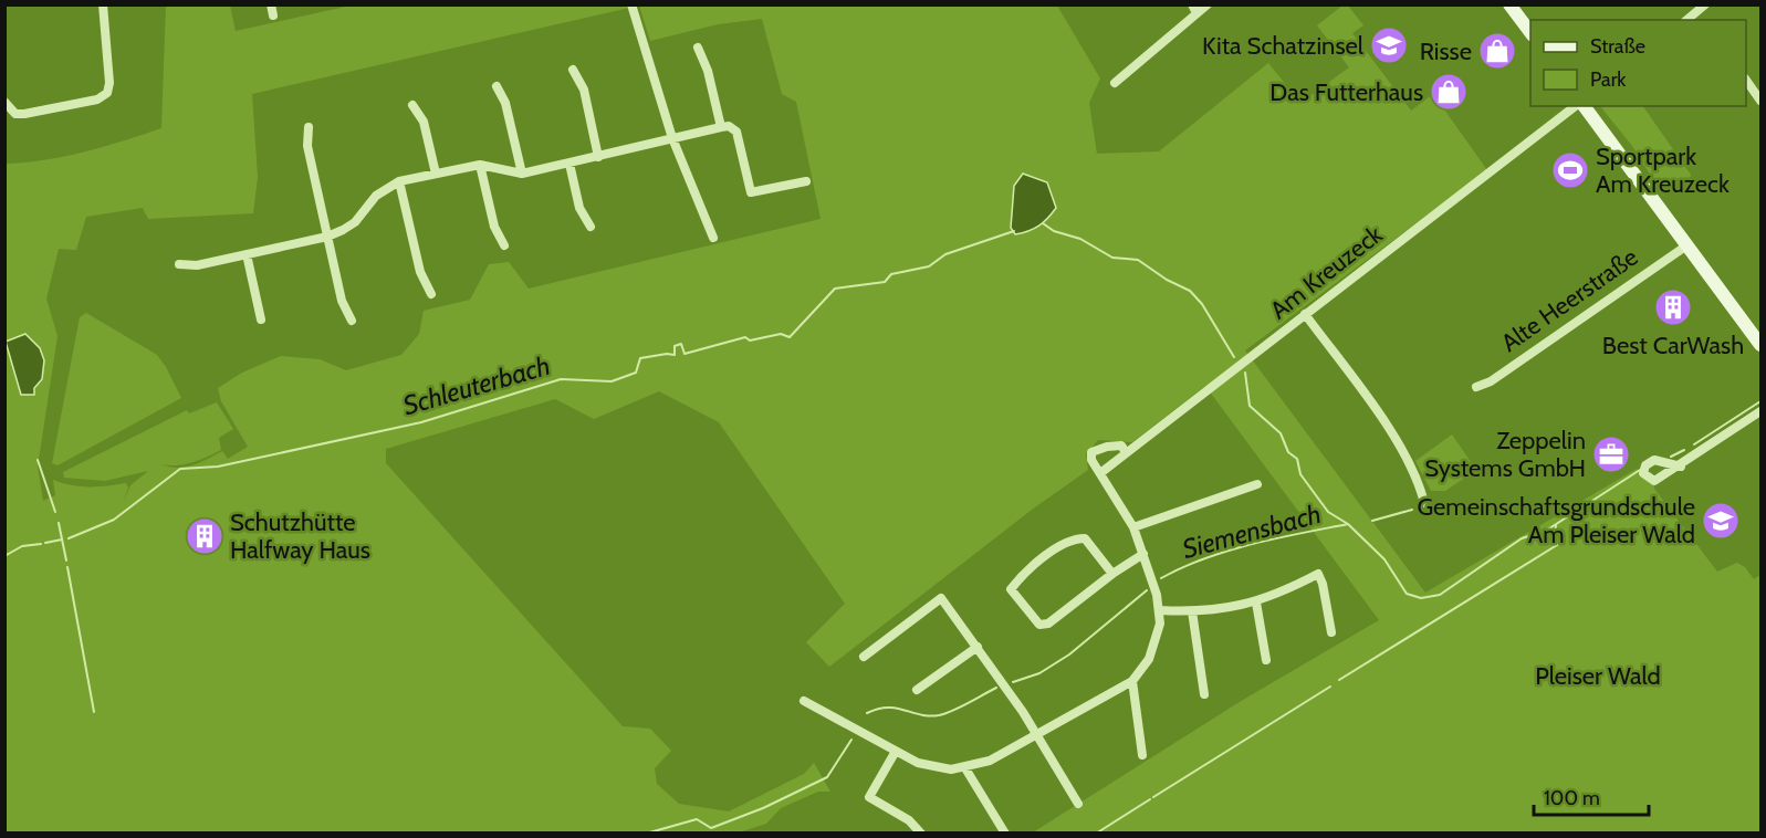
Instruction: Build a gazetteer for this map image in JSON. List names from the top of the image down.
{
  "streets": {
    "street": ["Am Kreuzeck", "Alte Heerstraße"]
  },
  "water": ["Schleuterbach", "Siemensbach"],
  "parks": ["Pleiser Wald"],
  "places": {
    "school or university": ["Kita Schatzinsel", "Gemeinschaftsgrundschule Am Pleiser Wald"],
    "shop": ["Risse", "Das Futterhaus"],
    "sports": ["Sportpark Am Kreuzeck"],
    "building": ["Best CarWash", "Schutzhütte Halfway Haus"],
    "office": ["Zeppelin Systems GmbH"]
  },
  "legend": ["Straße", "Park"],
  "scale_bar": "100 m"
}
